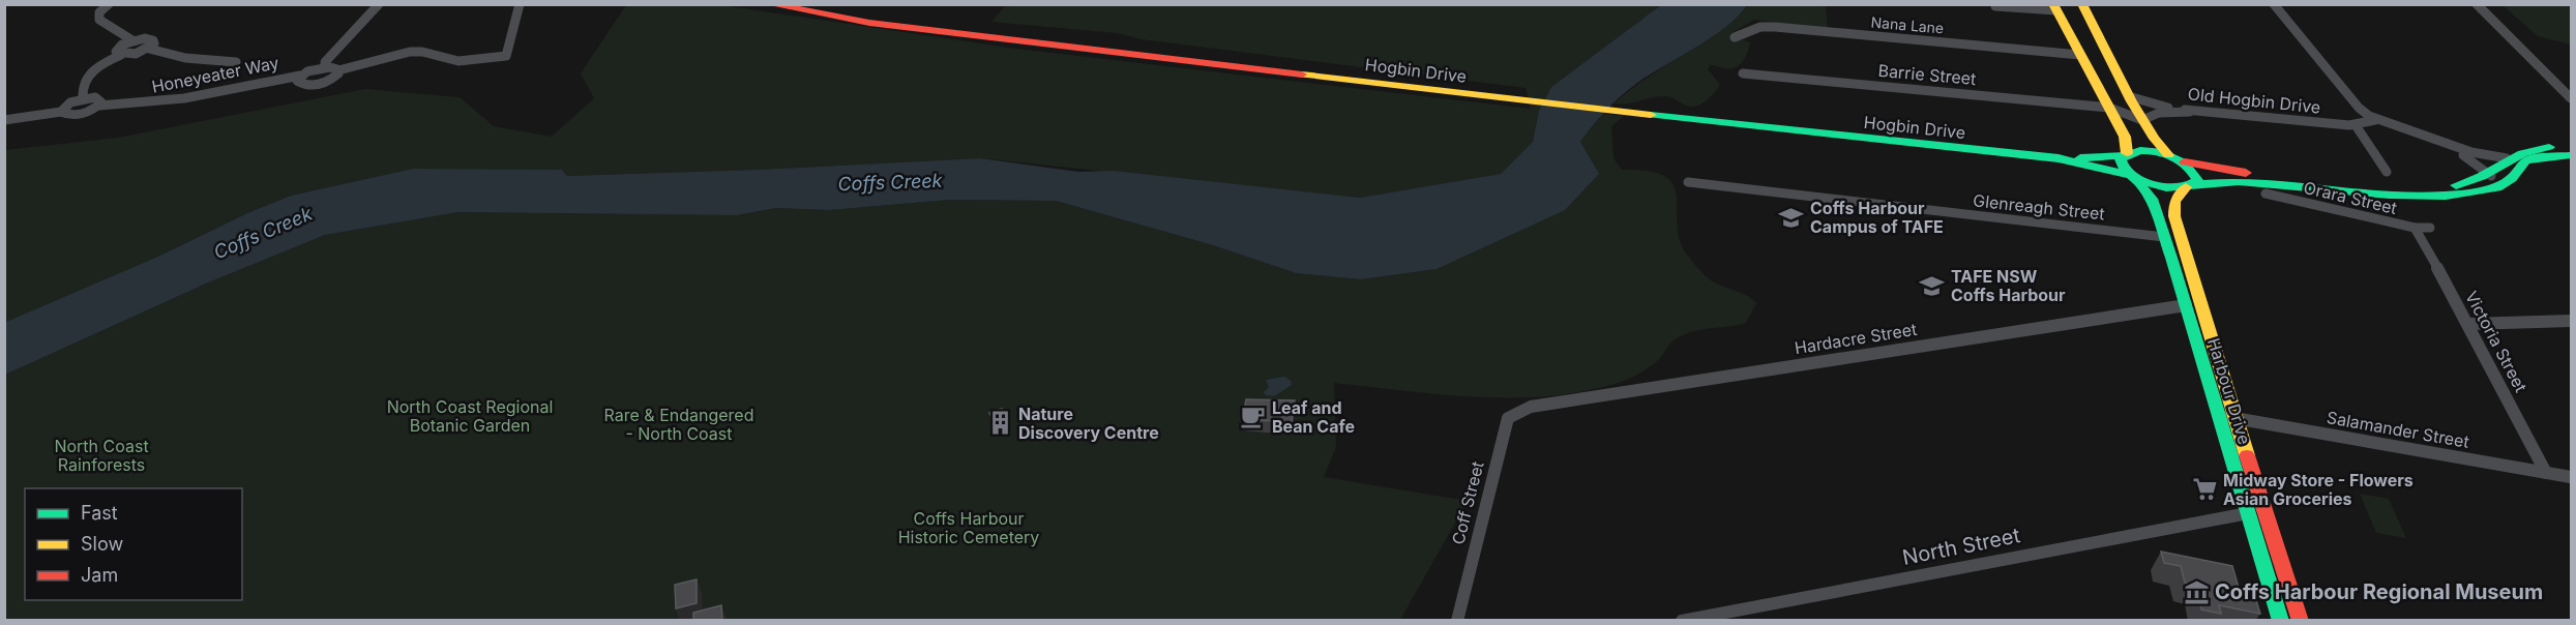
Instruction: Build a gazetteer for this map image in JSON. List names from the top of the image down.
{
  "streets": {
    "main road": ["Hogbin Drive", "Harbour Drive"],
    "street": [
      "Nana Lane",
      "Honeyeater Way",
      "Barrie Street",
      "Old Hogbin Drive",
      "Orara Street",
      "Glenreagh Street",
      "Hardacre Street",
      "Victoria Street",
      "Salamander Street",
      "Coff Street",
      "North Street"
    ]
  },
  "crossings": [
    ["Hogbin Drive", "Harbour Drive"],
    ["Orara Street", "Victoria Street"],
    ["Glenreagh Street", "Harbour Drive"],
    ["Hardacre Street", "Harbour Drive"],
    ["Hardacre Street", "Coff Street"],
    ["Victoria Street", "Salamander Street"],
    ["Harbour Drive", "Salamander Street"],
    ["Harbour Drive", "North Street"]
  ],
  "water": ["Coffs Creek"],
  "parks": [
    "North Coast Regional Botanic Garden",
    "Rare & Endangered - North Coast",
    "North Coast Rainforests",
    "Coffs Harbour Historic Cemetery"
  ],
  "places": {
    "school or university": ["Coffs Harbour Campus of TAFE", "TAFE NSW Coffs Harbour"],
    "cafe": ["Leaf and Bean Cafe"],
    "building": ["Nature Discovery Centre"],
    "supermarket": ["Midway Store - Flowers Asian Groceries"],
    "museum": ["Coffs Harbour Regional Museum"]
  },
  "legend": ["Fast", "Slow", "Jam"]
}
